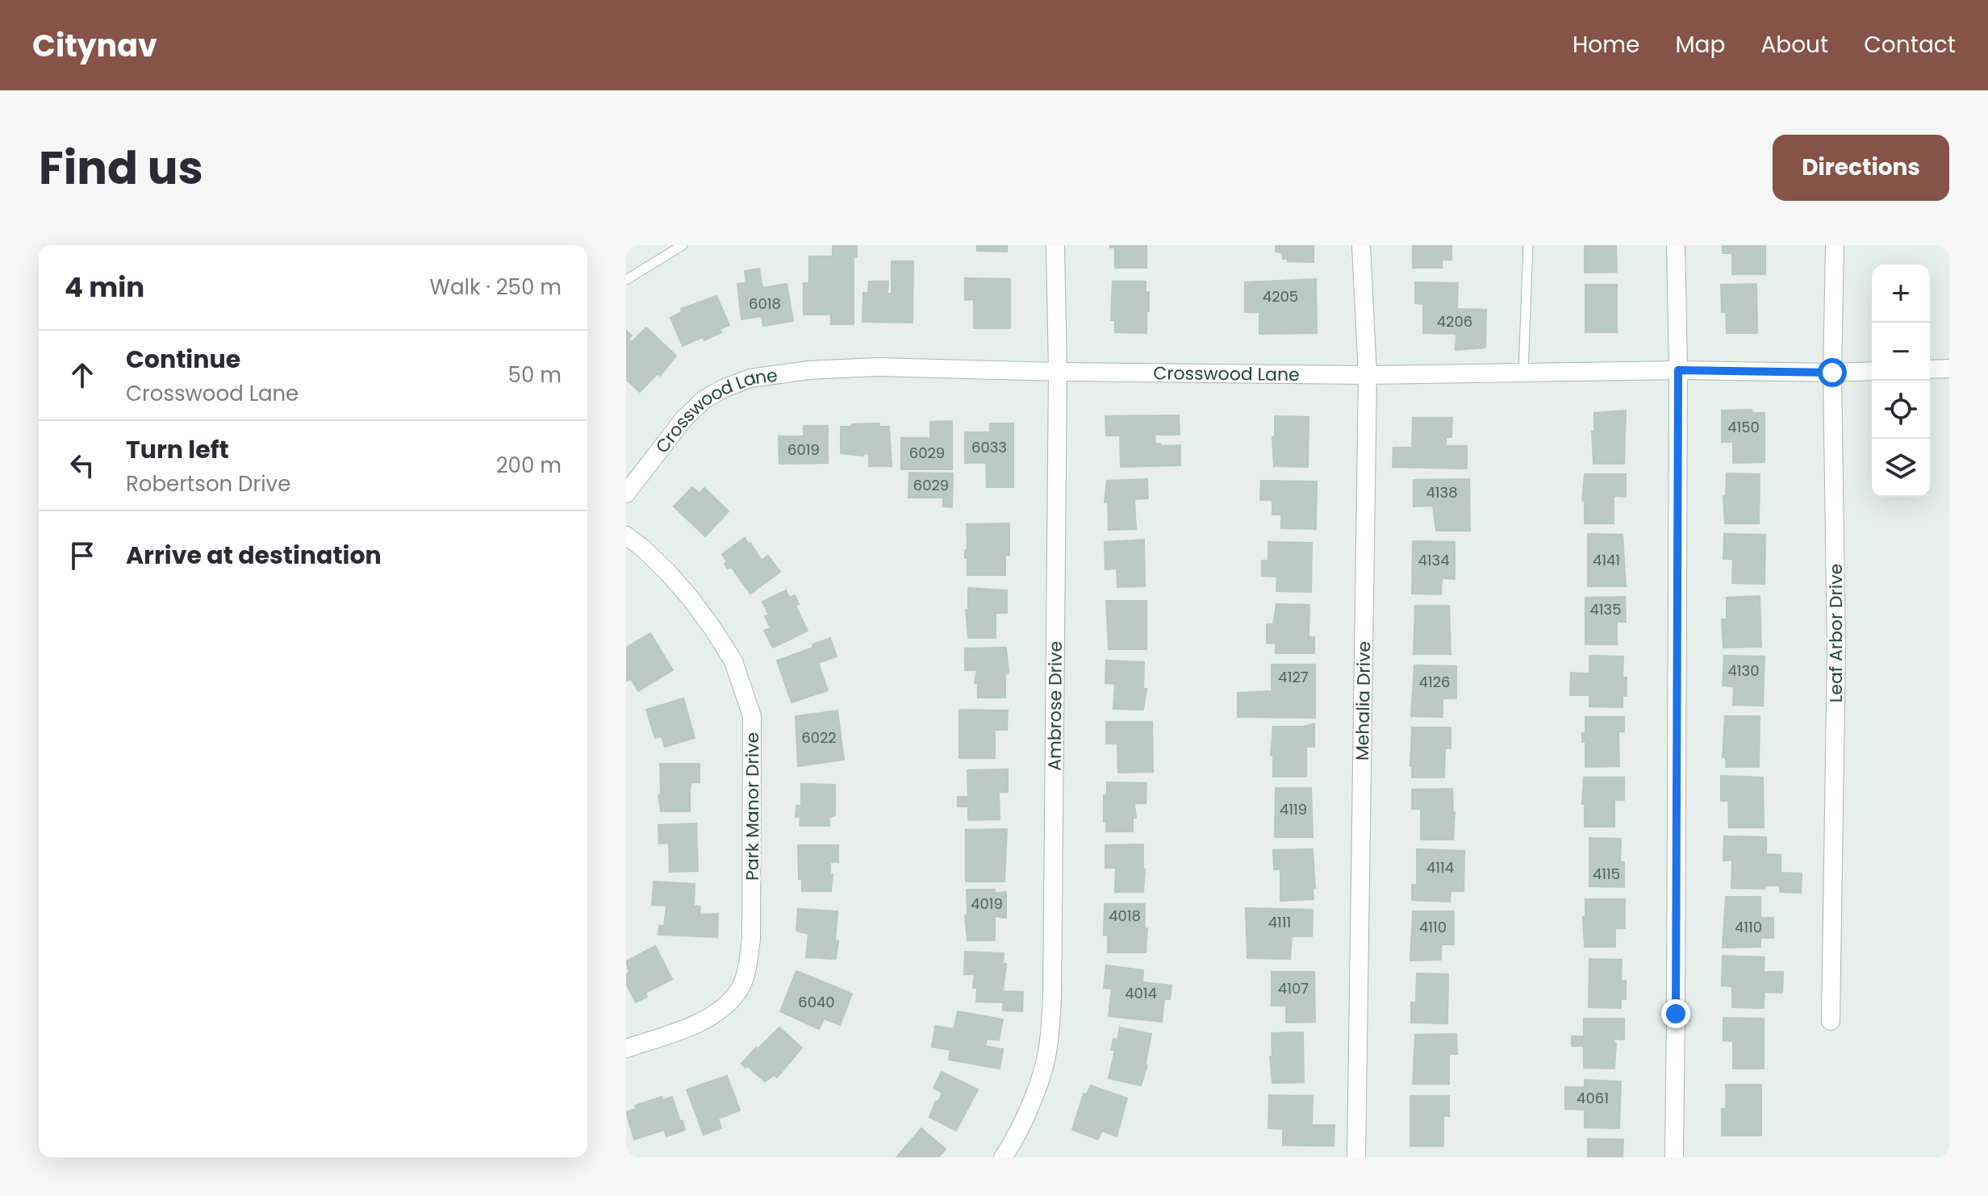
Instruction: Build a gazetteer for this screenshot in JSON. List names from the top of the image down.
{
  "streets": {
    "street": [
      "Crosswood Lane",
      "Leaf Arbor Drive",
      "Mehalia Drive",
      "Ambrose Drive",
      "Park Manor Drive"
    ]
  },
  "crossings": [
    ["Crosswood Lane", "Leaf Arbor Drive"],
    ["Crosswood Lane", "Mehalia Drive"],
    ["Crosswood Lane", "Ambrose Drive"]
  ],
  "house_numbers": [
    "4205",
    "6018",
    "4206",
    "4150",
    "6033",
    "6019",
    "6029",
    "6029",
    "4138",
    "4134",
    "4141",
    "4135",
    "4130",
    "4127",
    "4126",
    "6022",
    "4119",
    "4114",
    "4115",
    "4019",
    "4018",
    "4111",
    "4110",
    "4110",
    "4107",
    "4014",
    "6040",
    "4061"
  ],
  "page": {
    "header": "Citynav",
    "nav": [
      "Home",
      "Map",
      "About",
      "Contact"
    ],
    "title": "Find us",
    "buttons": "Directions",
    "heading": ["4 min", "Walk · 250 m"],
    "map_buttons": ["+", "−"],
    "list": [
      ["Continue", "Crosswood Lane", "50 m"],
      ["Turn left", "Robertson Drive", "200 m"],
      "Arrive at destination"
    ]
  }
}
